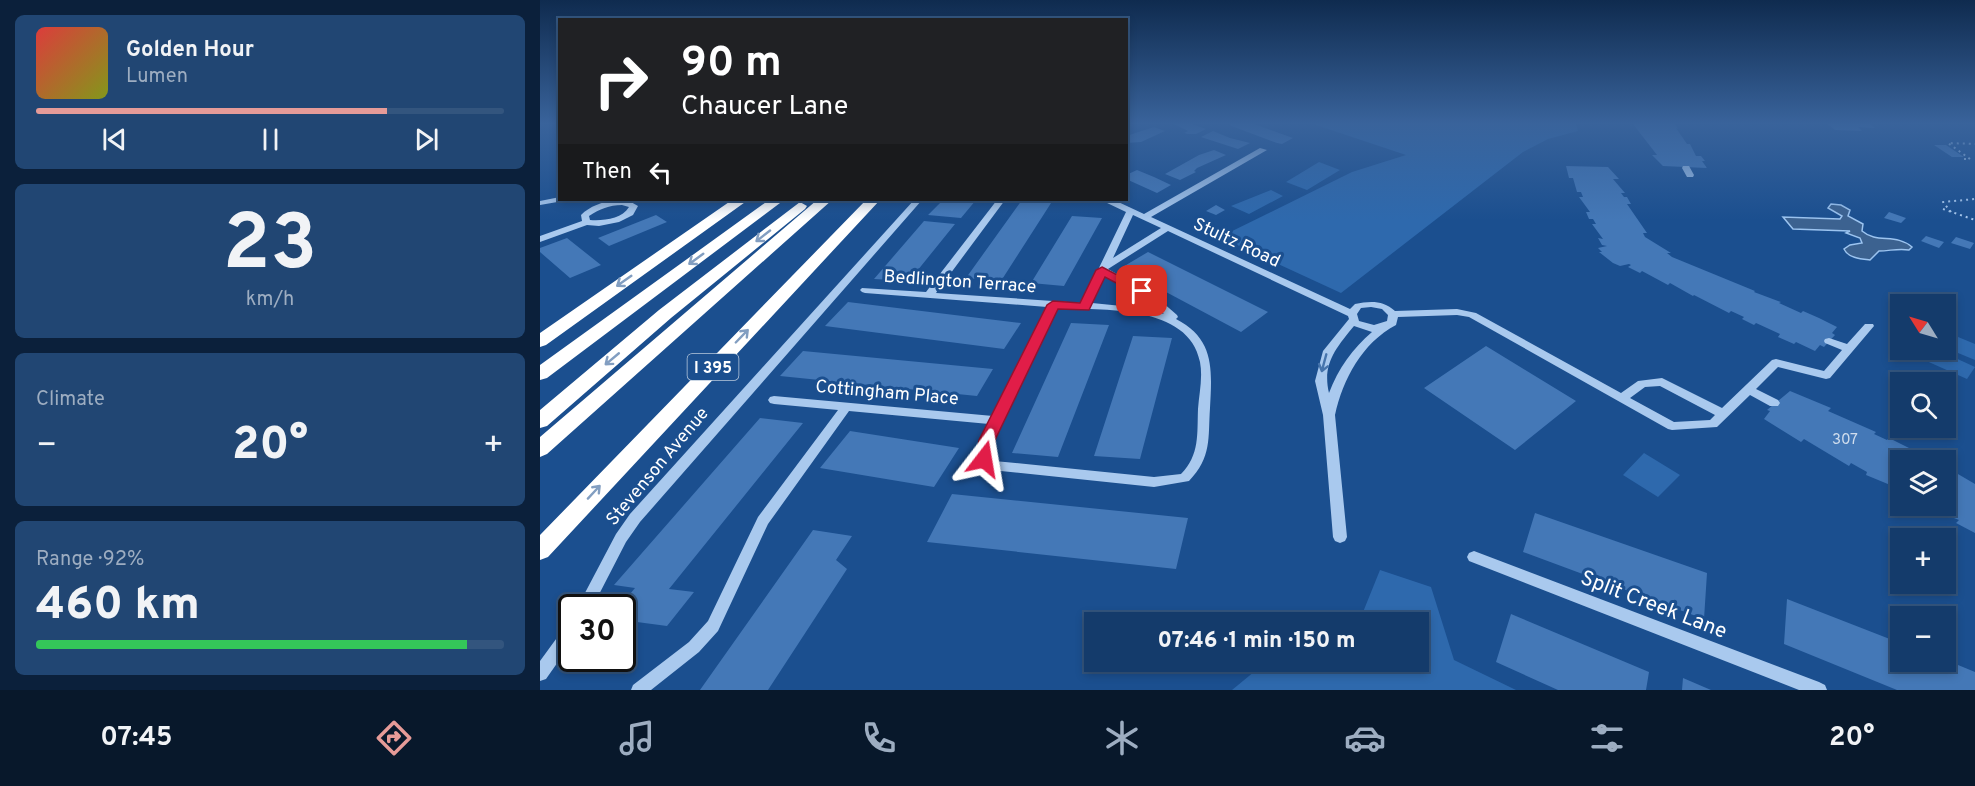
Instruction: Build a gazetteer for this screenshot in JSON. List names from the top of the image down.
{
  "streets": {
    "highway": ["I 395"],
    "street": [
      "Stultz Road",
      "Bedlington Terrace",
      "Cottingham Place",
      "Stevenson Avenue",
      "Split Creek Lane"
    ]
  },
  "house_numbers": ["307"],
  "north": "top left",
  "page": {
    "turn": ["90 m", "Chaucer Lane"],
    "song": ["Golden Hour", "Lumen"],
    "then": "Then",
    "tile": [
      ["23", "km/h"],
      "Climate",
      ["Range · 92%", "460 km"]
    ],
    "map_buttons": ["+", "−"],
    "heat": ["−", "20°", "+"],
    "limit": "30",
    "trip": "07:46 · 1 min · 150 m",
    "tabs": ["07:45", "20°"]
  }
}
